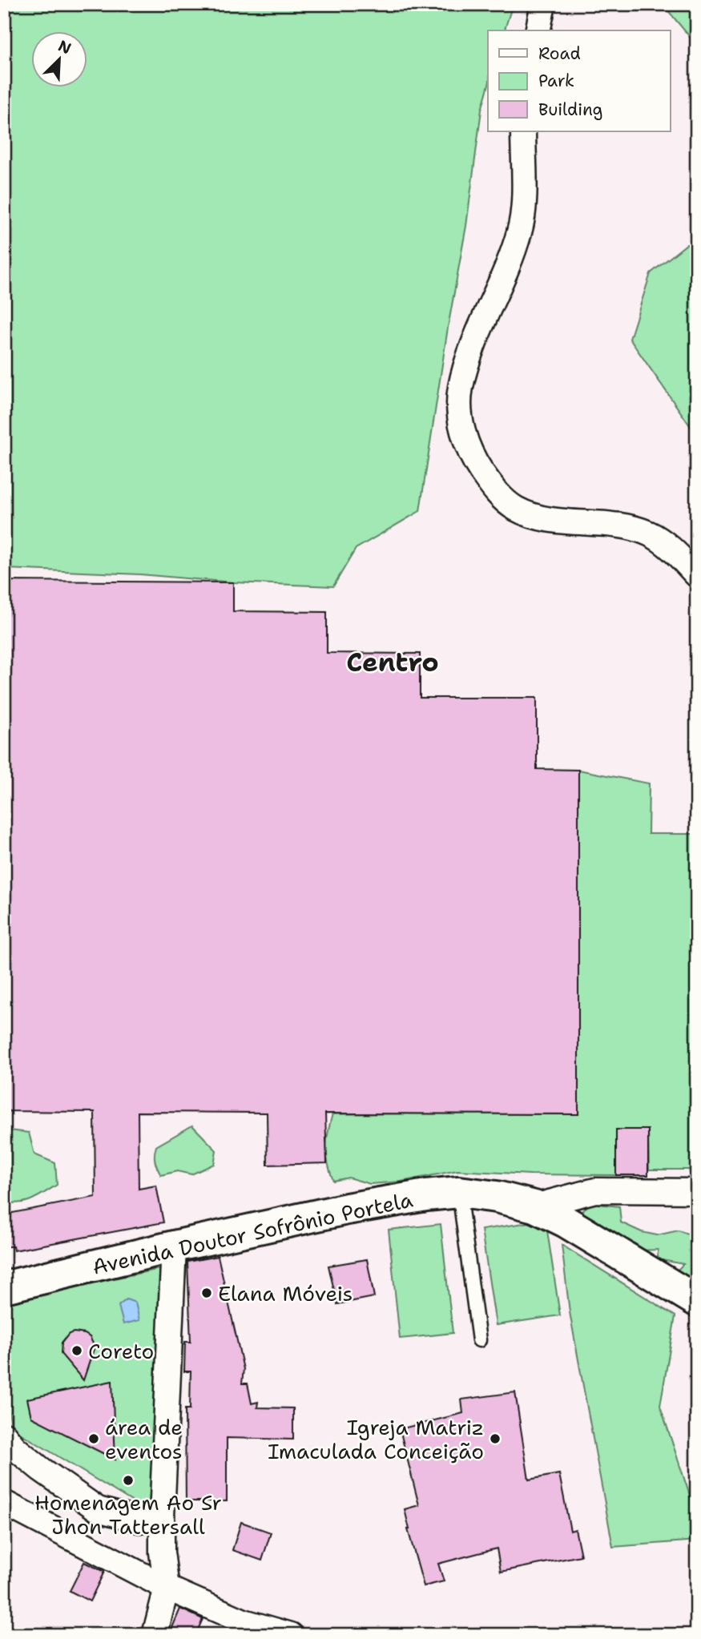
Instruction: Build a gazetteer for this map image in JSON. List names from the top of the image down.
{
  "streets": {
    "main road": ["Avenida Doutor Sofrônio Portela"]
  },
  "districts": ["Centro"],
  "places": [
    "Elana Móveis",
    "Coreto",
    "área de eventos",
    "Igreja Matriz Imaculada Conceição",
    "Homenagem Ao Sr Jhon Tattersall"
  ],
  "legend": ["Road", "Park", "Building"],
  "north": "top right"
}
